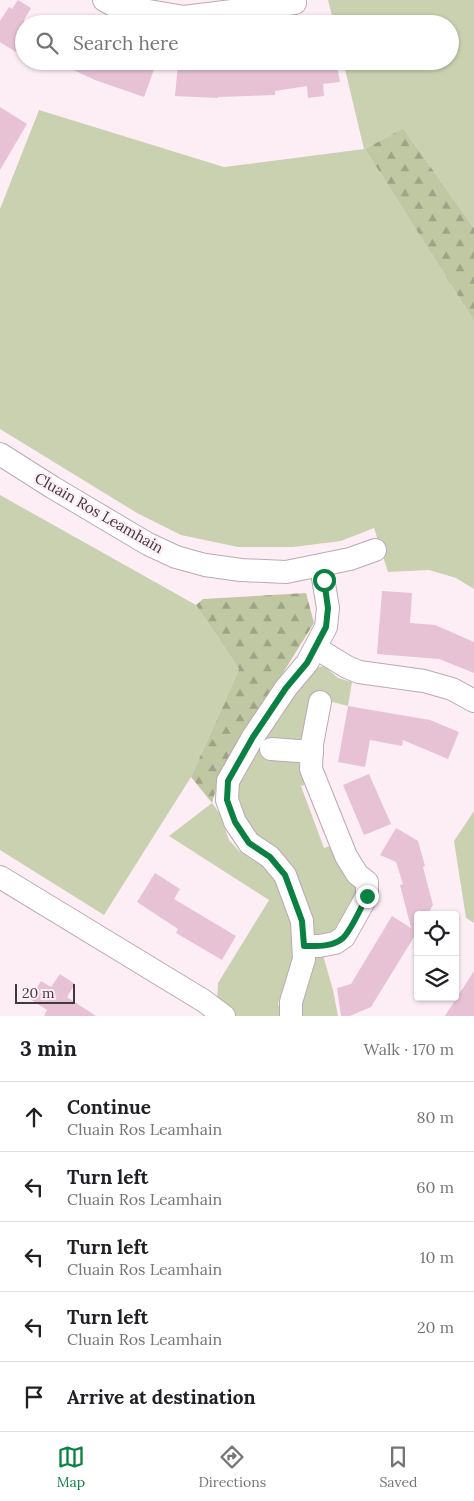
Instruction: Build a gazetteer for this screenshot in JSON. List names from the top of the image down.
{
  "streets": {
    "street": ["Cluain Ros Leamhain"]
  },
  "scale_bar": "20 m",
  "page": {
    "search": "Search here",
    "scale": "20 m",
    "heading": ["3 min", "Walk · 170 m"],
    "list": [
      ["Continue", "Cluain Ros Leamhain", "80 m"],
      ["Turn left", "Cluain Ros Leamhain", "60 m"],
      ["Turn left", "Cluain Ros Leamhain", "10 m"],
      ["Turn left", "Cluain Ros Leamhain", "20 m"],
      "Arrive at destination"
    ],
    "nav": ["Map", "Directions", "Saved"]
  }
}
